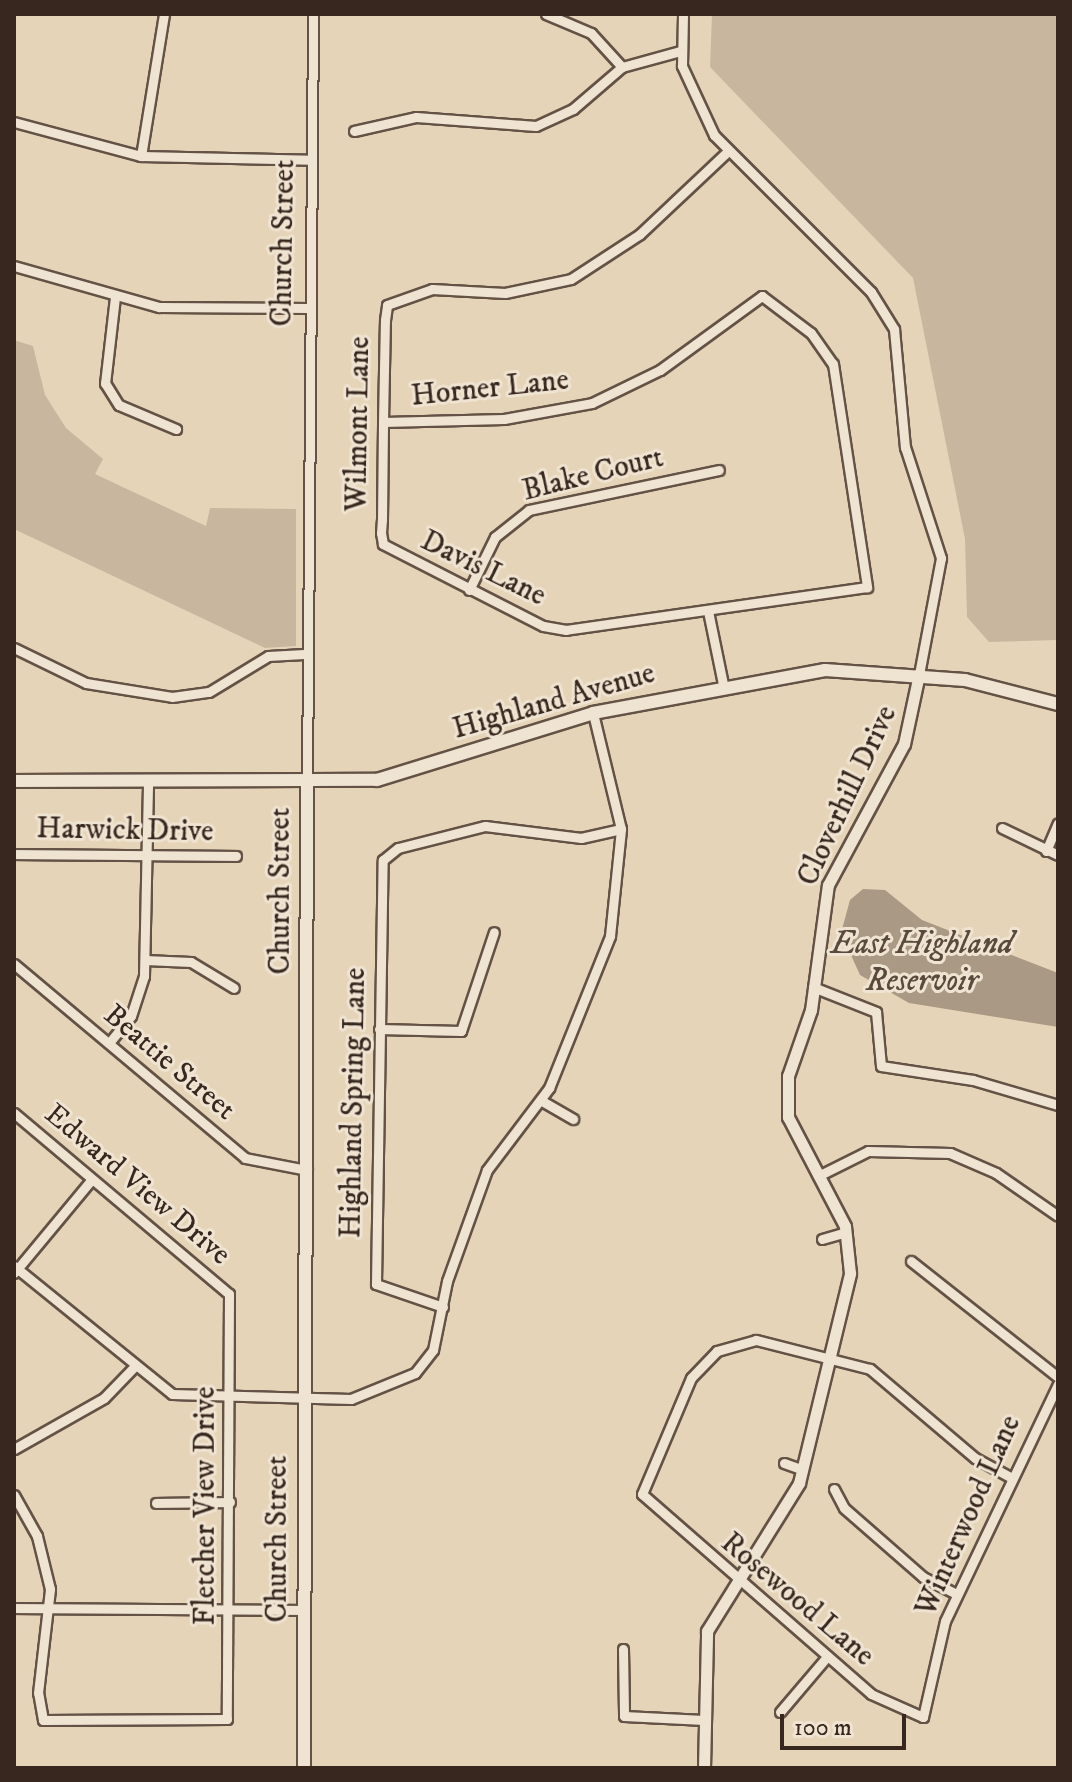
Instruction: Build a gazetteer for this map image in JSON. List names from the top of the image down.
{
  "streets": {
    "main road": ["Church Street", "Highland Avenue"],
    "street": [
      "Horner Lane",
      "Wilmont Lane",
      "Blake Court",
      "Davis Lane",
      "Cloverhill Drive",
      "Harwick Drive",
      "Beattie Street",
      "Highland Spring Lane",
      "Edward View Drive",
      "Fletcher View Drive",
      "Winterwood Lane",
      "Rosewood Lane"
    ]
  },
  "crossings": [
    ["Church Street", "Highland Avenue"],
    ["Church Street", "Beattie Street"],
    ["Horner Lane", "Wilmont Lane"],
    ["Horner Lane", "Davis Lane"],
    ["Wilmont Lane", "Davis Lane"],
    ["Wilmont Lane", "Cloverhill Drive"],
    ["Blake Court", "Davis Lane"],
    ["Highland Avenue", "Cloverhill Drive"],
    ["Cloverhill Drive", "Rosewood Lane"],
    ["Edward View Drive", "Fletcher View Drive"],
    ["Winterwood Lane", "Rosewood Lane"]
  ],
  "water": ["East Highland Reservoir"],
  "scale_bar": "100 m"
}
